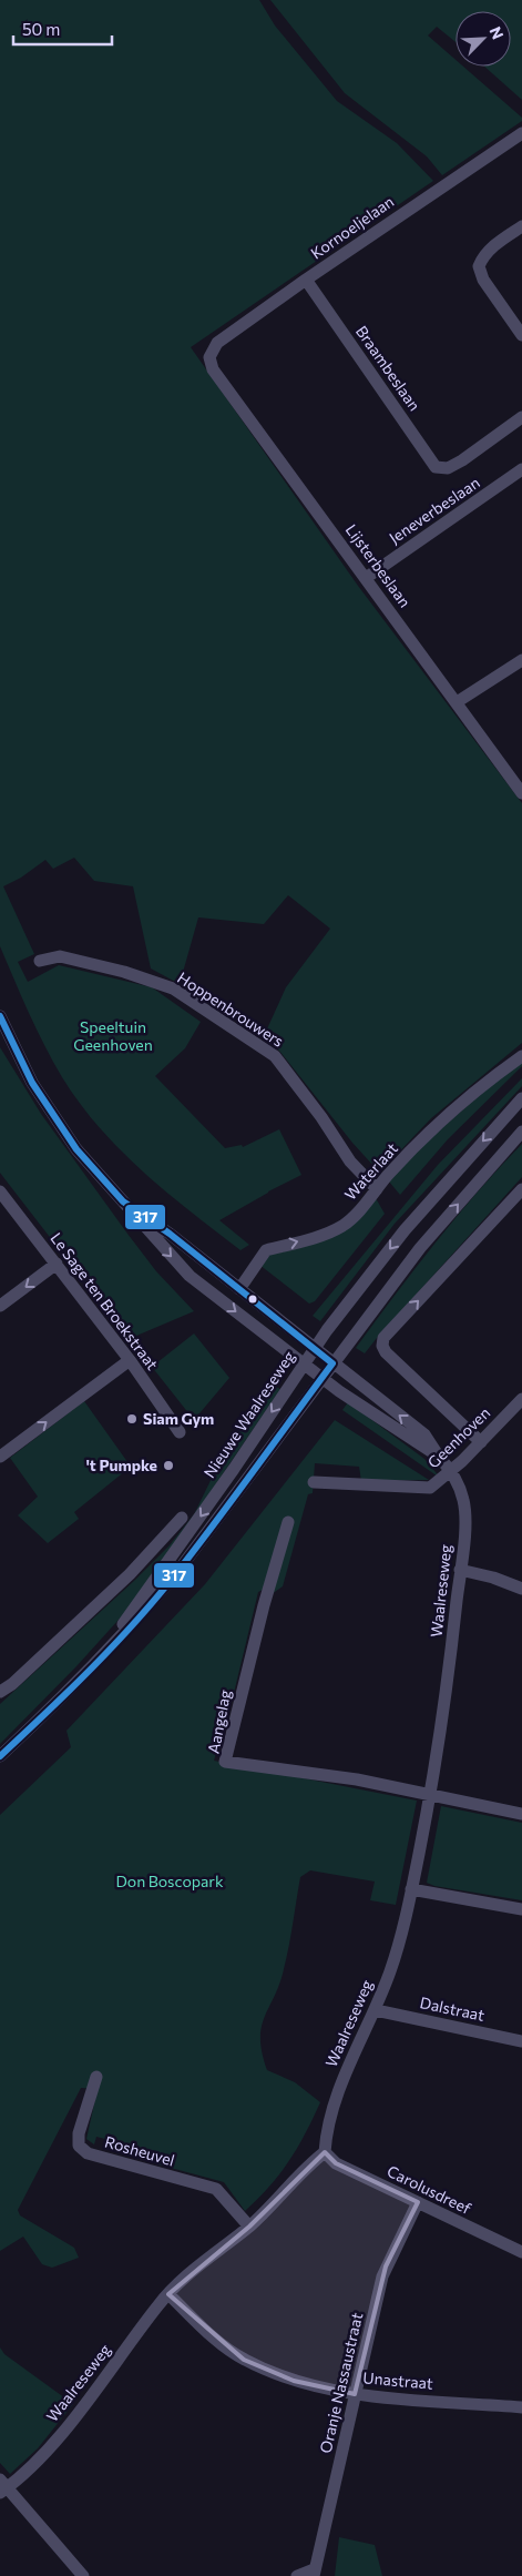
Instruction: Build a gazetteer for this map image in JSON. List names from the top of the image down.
{
  "streets": {
    "street": [
      "Kornoeljelaan",
      "Braambeslaan",
      "Jeneverbeslaan",
      "Lijsterbeslaan",
      "Hoppenbrouwers",
      "Waterlaat",
      "Le Sage ten Broekstraat",
      "Nieuwe Waalreseweg",
      "Geenhoven",
      "Waalreseweg",
      "Aangelag",
      "Dalstraat",
      "Rosheuvel",
      "Carolusdreef",
      "Unastraat",
      "Oranje Nassaustraat"
    ]
  },
  "crossings": [
    ["Kornoeljelaan", "Braambeslaan"],
    ["Kornoeljelaan", "Lijsterbeslaan"],
    ["Braambeslaan", "Jeneverbeslaan"],
    ["Jeneverbeslaan", "Lijsterbeslaan"],
    ["Hoppenbrouwers", "Waterlaat"],
    ["Waterlaat", "Waalreseweg"],
    ["Nieuwe Waalreseweg", "Waalreseweg"],
    ["Geenhoven", "Waalreseweg"],
    ["Waalreseweg", "Aangelag"],
    ["Waalreseweg", "Dalstraat"],
    ["Waalreseweg", "Rosheuvel"],
    ["Waalreseweg", "Carolusdreef"],
    ["Waalreseweg", "Unastraat"],
    ["Carolusdreef", "Oranje Nassaustraat"],
    ["Unastraat", "Oranje Nassaustraat"]
  ],
  "one_way": ["Waterlaat"],
  "parks": ["Speeltuin Geenhoven", "Don Boscopark"],
  "places": ["Siam Gym", "'t Pumpke"],
  "lines": ["transit line 317"],
  "scale_bar": "50 m",
  "north": "top right"
}
